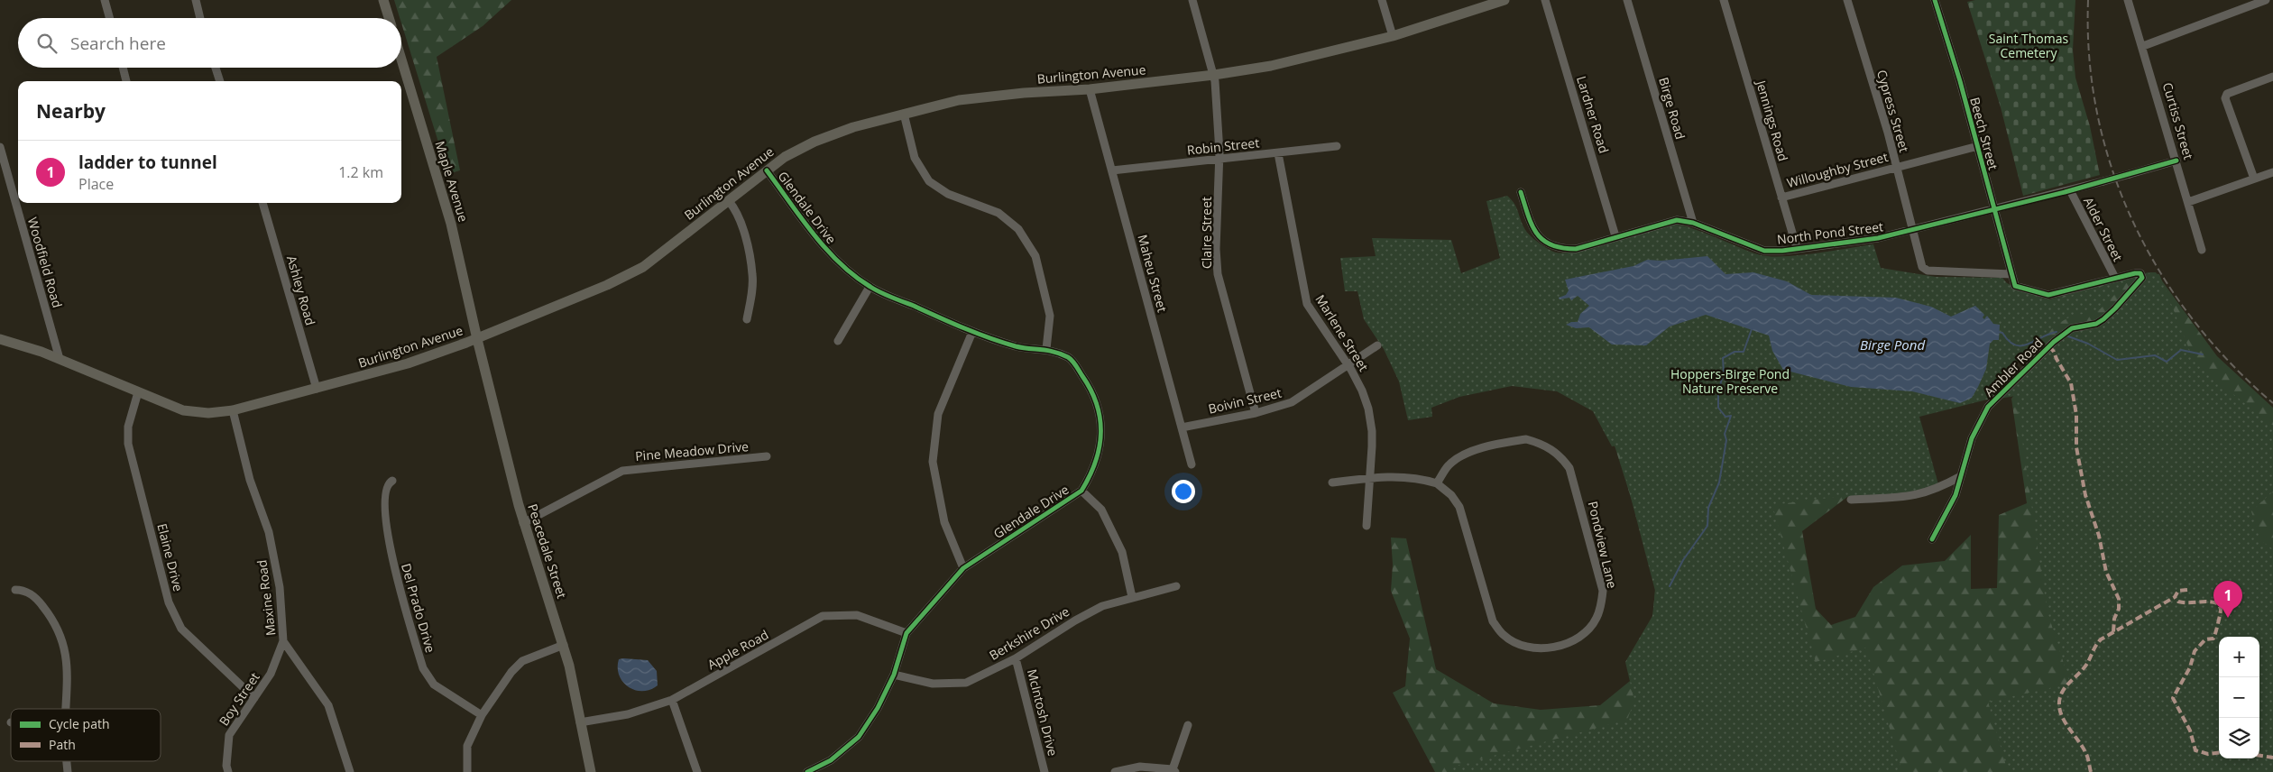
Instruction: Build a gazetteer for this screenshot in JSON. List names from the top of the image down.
{
  "streets": {
    "main road": ["Burlington Avenue", "Maple Avenue", "Peacedale Street"],
    "street": [
      "Birge Road",
      "Cypress Street",
      "Lardner Road",
      "Jennings Road",
      "Curtiss Street",
      "Beech Street",
      "Robin Street",
      "Willoughby Street",
      "Glendale Drive",
      "Alder Street",
      "Claire Street",
      "North Pond Street",
      "Woodfield Road",
      "Maheu Street",
      "Ashley Road",
      "Marlene Street",
      "Ambler Road",
      "Boivin Street",
      "Pine Meadow Drive",
      "Pondview Lane",
      "Elaine Drive",
      "Maxine Road",
      "Del Prado Drive",
      "Berkshire Drive",
      "Apple Road",
      "Boy Street",
      "McIntosh Drive"
    ]
  },
  "crossings": [
    ["Burlington Avenue", "Maple Avenue"],
    ["Burlington Avenue", "Glendale Drive"],
    ["Burlington Avenue", "Claire Street"],
    ["Burlington Avenue", "Woodfield Road"],
    ["Burlington Avenue", "Maheu Street"],
    ["Burlington Avenue", "Ashley Road"],
    ["Burlington Avenue", "Peacedale Street"],
    ["Burlington Avenue", "Elaine Drive"],
    ["Burlington Avenue", "Maxine Road"],
    ["Birge Road", "North Pond Street"],
    ["Cypress Street", "Beech Street"],
    ["Cypress Street", "Willoughby Street"],
    ["Cypress Street", "North Pond Street"],
    ["Lardner Road", "North Pond Street"],
    ["Jennings Road", "Willoughby Street"],
    ["Jennings Road", "North Pond Street"],
    ["Curtiss Street", "North Pond Street"],
    ["Beech Street", "Willoughby Street"],
    ["Beech Street", "North Pond Street"],
    ["Robin Street", "Claire Street"],
    ["Robin Street", "Maheu Street"],
    ["Robin Street", "Marlene Street"],
    ["Maple Avenue", "Peacedale Street"],
    ["Glendale Drive", "Berkshire Drive"],
    ["Glendale Drive", "Apple Road"],
    ["Alder Street", "North Pond Street"],
    ["Alder Street", "Ambler Road"],
    ["Claire Street", "Boivin Street"],
    ["Maheu Street", "Boivin Street"],
    ["Marlene Street", "Boivin Street"],
    ["Marlene Street", "Pondview Lane"],
    ["Pine Meadow Drive", "Peacedale Street"],
    ["Peacedale Street", "Apple Road"],
    ["Elaine Drive", "Boy Street"],
    ["Maxine Road", "Boy Street"],
    ["Berkshire Drive", "McIntosh Drive"]
  ],
  "water": ["Birge Pond"],
  "parks": ["Saint Thomas Cemetery", "Hoppers-Birge Pond Nature Preserve"],
  "legend": ["Cycle path", "Path"],
  "page": {
    "search": "Search here",
    "heading": "Nearby",
    "list": [
      {
        "mark": "1",
        "name": "ladder to tunnel",
        "note": "Place",
        "value": "1.2 km"
      }
    ],
    "pins": "1",
    "map_buttons": ["+", "−"]
  }
}
